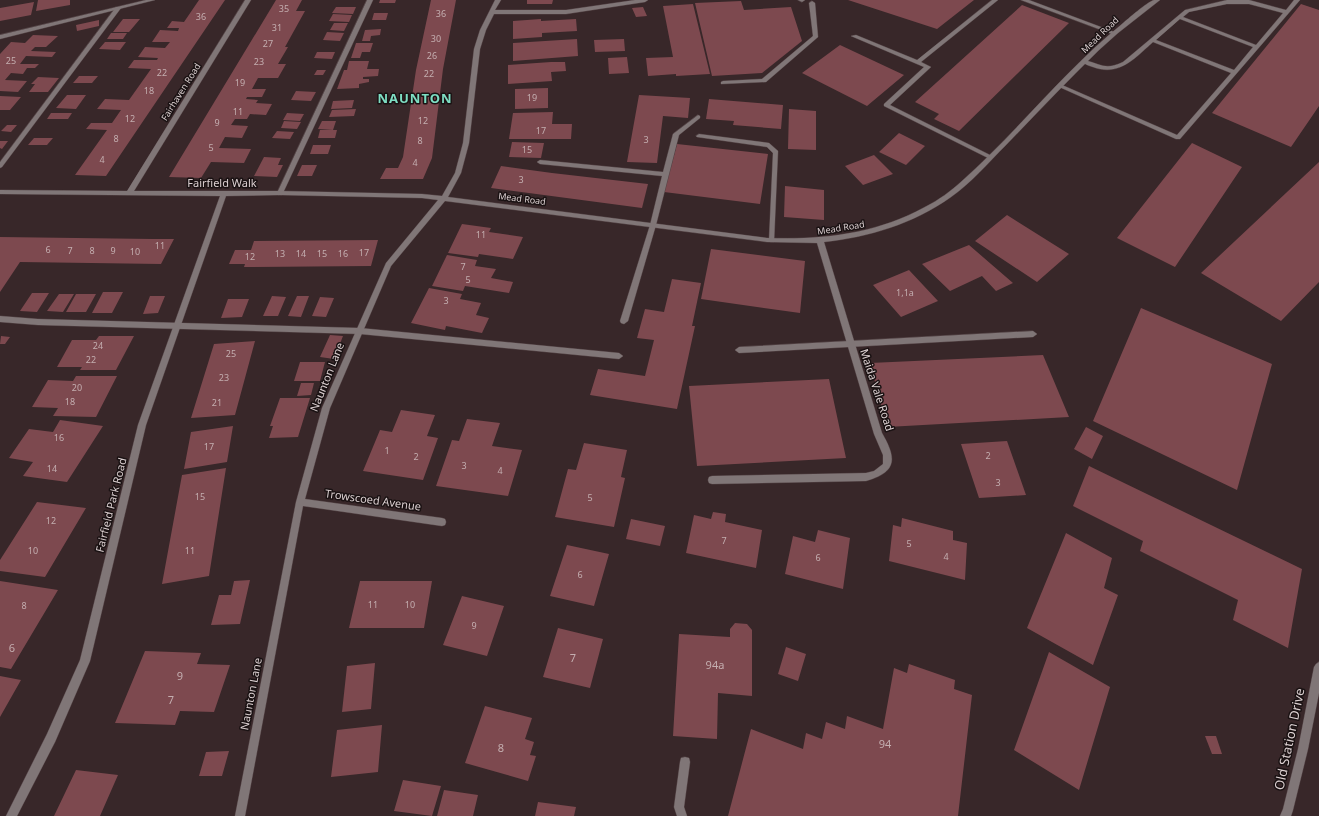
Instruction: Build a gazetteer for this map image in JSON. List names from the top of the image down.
{
  "streets": {
    "street": [
      "Mead Road",
      "Fairhaven Road",
      "Fairfield Walk",
      "Naunton Lane",
      "Maida Vale Road",
      "Trowscoed Avenue",
      "Fairfield Park Road",
      "Old Station Drive"
    ]
  },
  "crossings": [
    ["Mead Road", "Fairfield Walk"],
    ["Mead Road", "Naunton Lane"],
    ["Mead Road", "Maida Vale Road"],
    ["Fairhaven Road", "Fairfield Walk"],
    ["Fairfield Walk", "Naunton Lane"],
    ["Fairfield Walk", "Fairfield Park Road"],
    ["Naunton Lane", "Trowscoed Avenue"]
  ],
  "districts": ["NAUNTON"],
  "house_numbers": [
    "35",
    "36",
    "36",
    "31",
    "30",
    "27",
    "26",
    "25",
    "23",
    "22",
    "22",
    "19",
    "18",
    "19",
    "11",
    "12",
    "12",
    "9",
    "17",
    "8",
    "3",
    "8",
    "5",
    "15",
    "4",
    "4",
    "3",
    "11",
    "11",
    "6",
    "7",
    "8",
    "9",
    "10",
    "17",
    "13",
    "14",
    "15",
    "16",
    "12",
    "7",
    "5",
    "1,1a",
    "3",
    "24",
    "25",
    "22",
    "23",
    "20",
    "18",
    "21",
    "16",
    "17",
    "1",
    "2",
    "2",
    "3",
    "14",
    "4",
    "3",
    "15",
    "5",
    "12",
    "7",
    "5",
    "10",
    "11",
    "4",
    "6",
    "6",
    "11",
    "10",
    "8",
    "9",
    "6",
    "7",
    "94a",
    "9",
    "7",
    "94",
    "8"
  ]
}
